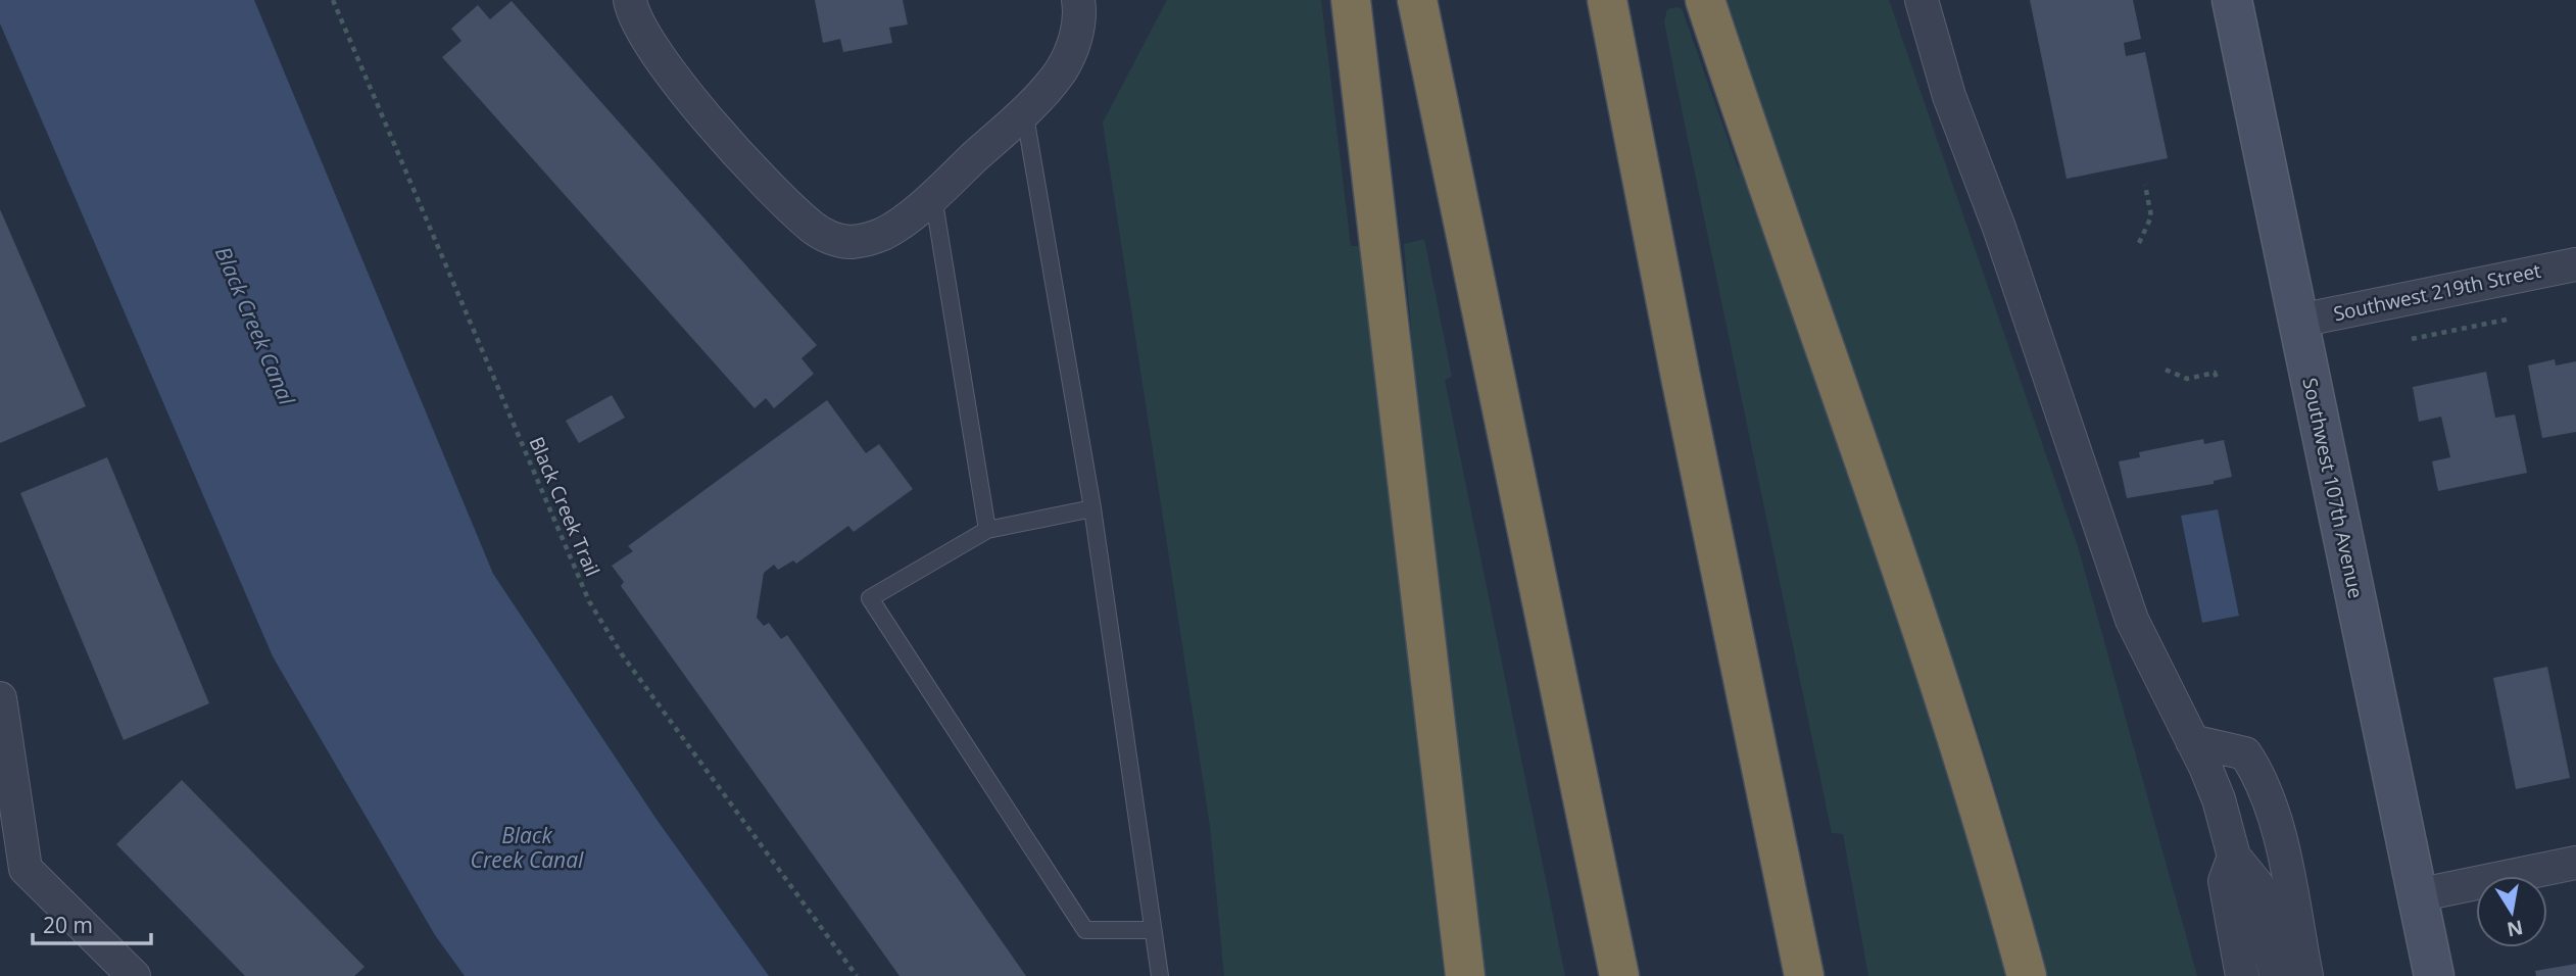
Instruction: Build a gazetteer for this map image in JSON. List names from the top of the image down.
{
  "streets": {
    "street": ["Southwest 219th Street", "Southwest 107th Avenue"],
    "path": ["Black Creek Trail"]
  },
  "crossings": [
    ["Southwest 219th Street", "Southwest 107th Avenue"]
  ],
  "water": ["Black Creek Canal"],
  "scale_bar": "20 m",
  "north": "bottom"
}
